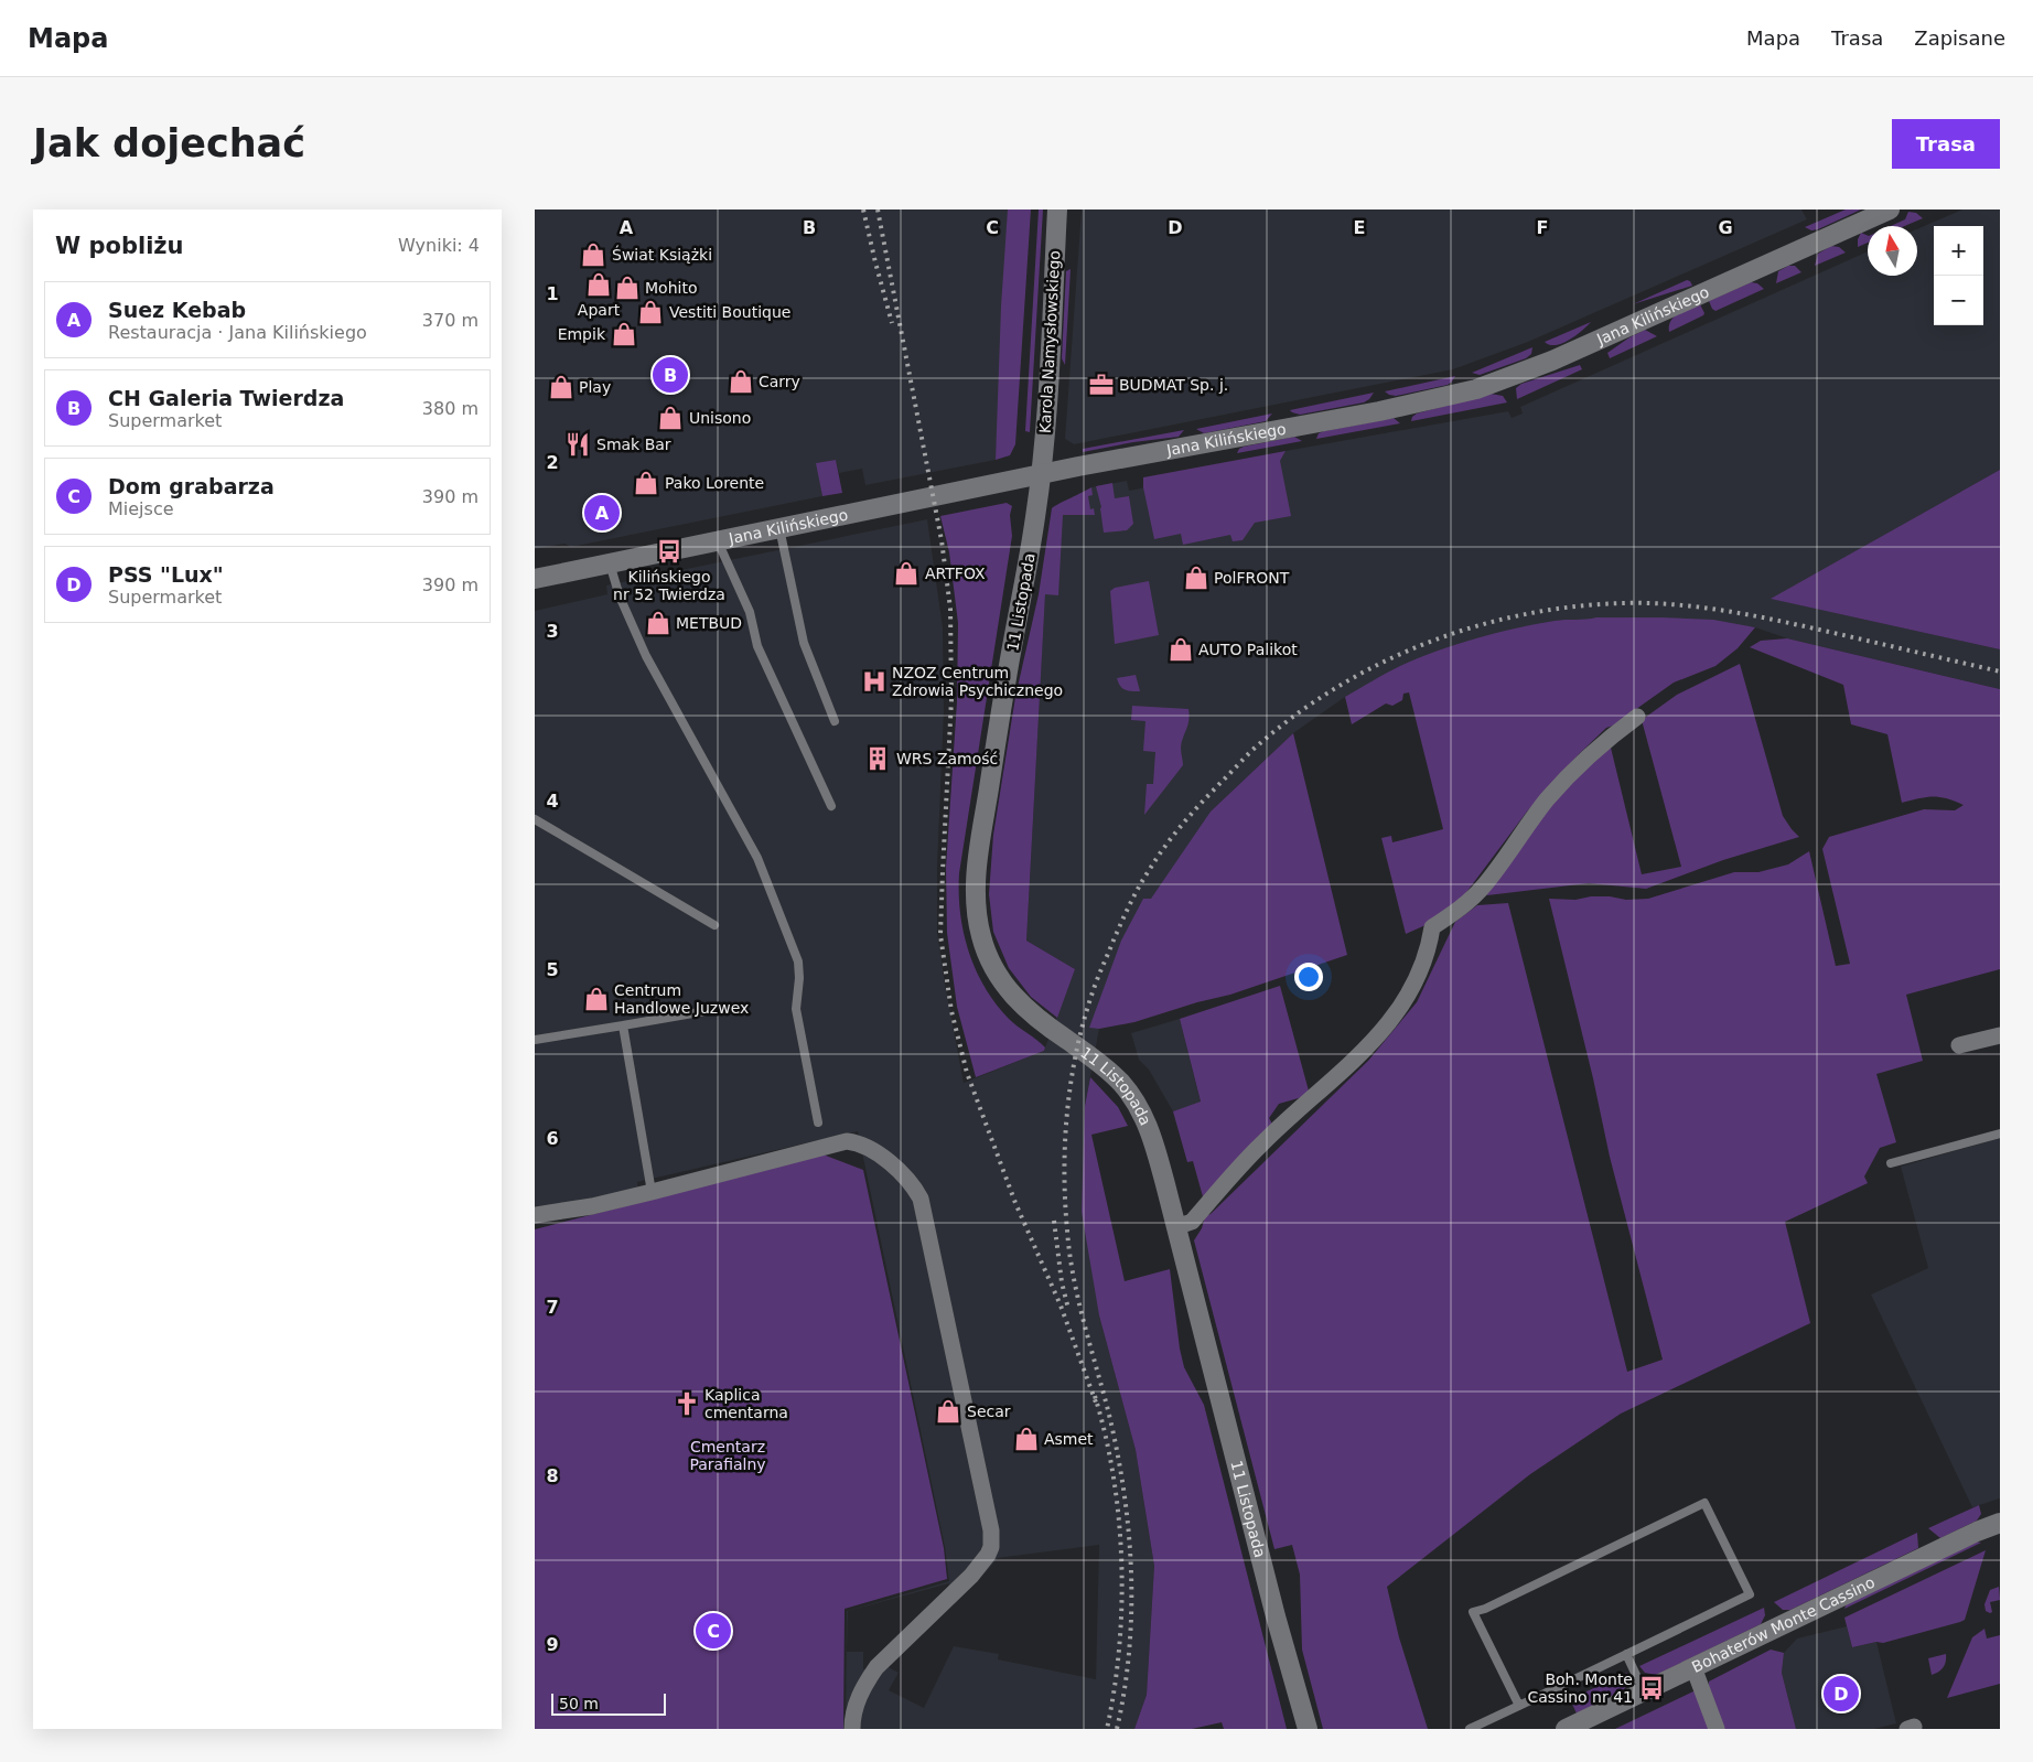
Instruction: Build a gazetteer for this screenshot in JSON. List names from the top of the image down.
{
  "streets": {
    "street": [
      "Jana Kilińskiego",
      "Karola Namysłowskiego",
      "11 Listopada",
      "Bohaterów Monte Cassino"
    ]
  },
  "crossings": [
    ["Jana Kilińskiego", "Karola Namysłowskiego"],
    ["Jana Kilińskiego", "11 Listopada"],
    ["Karola Namysłowskiego", "11 Listopada"]
  ],
  "parks": ["Cmentarz Parafialny"],
  "places": {
    "shop": [
      "Świat Książki",
      "Apart",
      "Mohito",
      "Vestiti Boutique",
      "Empik",
      "Carry",
      "Play",
      "Unisono",
      "Pako Lorente",
      "ARTFOX",
      "PolFRONT",
      "METBUD",
      "AUTO Palikot",
      "Centrum Handlowe Juzwex",
      "Secar",
      "Asmet"
    ],
    "office": ["BUDMAT Sp. j."],
    "restaurant": ["Smak Bar"],
    "bus stop": ["Kilińskiego nr 52 Twierdza", "Boh. Monte Cassino nr 41"],
    "hospital": ["NZOZ Centrum Zdrowia Psychicznego"],
    "building": ["WRS Zamość"],
    "church": ["Kaplica cmentarna"]
  },
  "scale_bar": "50 m",
  "north": "top",
  "page": {
    "header": "Mapa",
    "nav": ["Mapa", "Trasa", "Zapisane"],
    "buttons": "Trasa",
    "title": "Jak dojechać",
    "heading": ["W pobliżu", "Wyniki: 4"],
    "map_buttons": ["+", "−"],
    "list": [
      {
        "mark": "A",
        "name": "Suez Kebab",
        "note": "Restauracja · Jana Kilińskiego",
        "value": "370 m"
      },
      {
        "mark": "B",
        "name": "CH Galeria Twierdza",
        "note": "Supermarket",
        "value": "380 m"
      },
      {
        "mark": "C",
        "name": "Dom grabarza",
        "note": "Miejsce",
        "value": "390 m"
      },
      {
        "mark": "D",
        "name": "PSS \"Lux\"",
        "note": "Supermarket",
        "value": "390 m"
      }
    ],
    "pins": [
      "B",
      "A",
      "C",
      "D"
    ],
    "scale": "50 m"
  },
  "grid": {
    "columns": [
      "A",
      "B",
      "C",
      "D",
      "E",
      "F",
      "G"
    ],
    "rows": [
      "1",
      "2",
      "3",
      "4",
      "5",
      "6",
      "7",
      "8",
      "9"
    ]
  }
}
